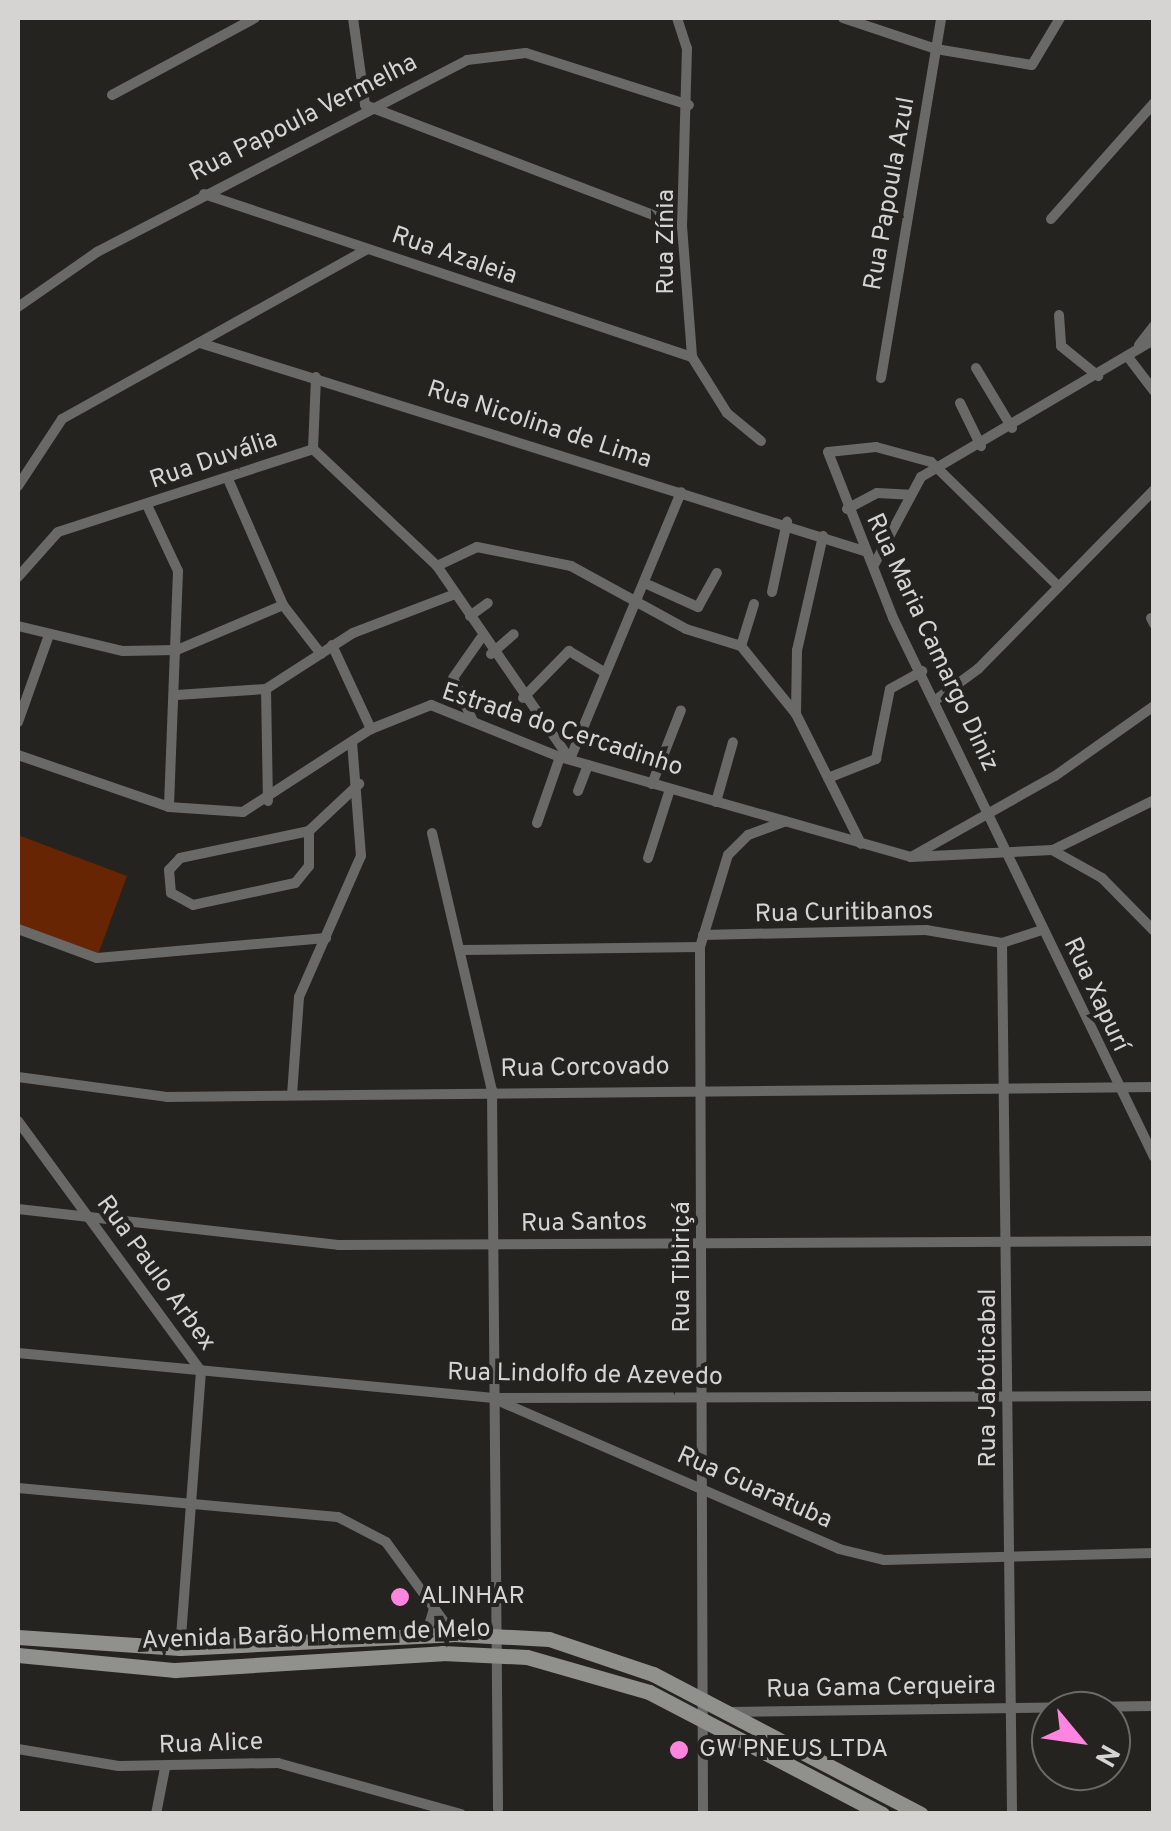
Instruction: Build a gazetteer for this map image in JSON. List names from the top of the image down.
{
  "streets": {
    "main road": ["Avenida Barão Homem de Melo"],
    "street": [
      "Rua Papoula Vermelha",
      "Rua Papoula Azul",
      "Rua Zínia",
      "Rua Azaleia",
      "Rua Nicolina de Lima",
      "Rua Duvália",
      "Rua Maria Camargo Diniz",
      "Estrada do Cercadinho",
      "Rua Curitibanos",
      "Rua Xapurí",
      "Rua Corcovado",
      "Rua Santos",
      "Rua Tibiriçá",
      "Rua Paulo Arbex",
      "Rua Lindolfo de Azevedo",
      "Rua Jaboticabal",
      "Rua Guaratuba",
      "Rua Gama Cerqueira",
      "Rua Alice"
    ]
  },
  "crossings": [
    ["Rua Papoula Vermelha", "Rua Zínia"],
    ["Rua Papoula Vermelha", "Rua Azaleia"],
    ["Rua Zínia", "Rua Azaleia"],
    ["Rua Nicolina de Lima", "Rua Duvália"],
    ["Rua Nicolina de Lima", "Rua Maria Camargo Diniz"],
    ["Rua Maria Camargo Diniz", "Estrada do Cercadinho"],
    ["Rua Maria Camargo Diniz", "Rua Xapurí"],
    ["Estrada do Cercadinho", "Rua Xapurí"],
    ["Estrada do Cercadinho", "Rua Tibiriçá"],
    ["Rua Curitibanos", "Rua Xapurí"],
    ["Rua Curitibanos", "Rua Tibiriçá"],
    ["Rua Curitibanos", "Rua Jaboticabal"],
    ["Rua Xapurí", "Rua Corcovado"],
    ["Rua Corcovado", "Rua Tibiriçá"],
    ["Rua Corcovado", "Rua Jaboticabal"],
    ["Rua Santos", "Rua Tibiriçá"],
    ["Rua Santos", "Rua Paulo Arbex"],
    ["Rua Santos", "Rua Jaboticabal"],
    ["Rua Tibiriçá", "Rua Lindolfo de Azevedo"],
    ["Rua Tibiriçá", "Rua Guaratuba"],
    ["Rua Tibiriçá", "Avenida Barão Homem de Melo"],
    ["Rua Paulo Arbex", "Rua Lindolfo de Azevedo"],
    ["Rua Paulo Arbex", "Avenida Barão Homem de Melo"],
    ["Rua Lindolfo de Azevedo", "Rua Jaboticabal"],
    ["Rua Lindolfo de Azevedo", "Rua Guaratuba"],
    ["Rua Jaboticabal", "Rua Guaratuba"],
    ["Rua Jaboticabal", "Rua Gama Cerqueira"],
    ["Avenida Barão Homem de Melo", "Rua Gama Cerqueira"]
  ],
  "places": ["ALINHAR", "GW PNEUS LTDA"],
  "north": "bottom right"
}
